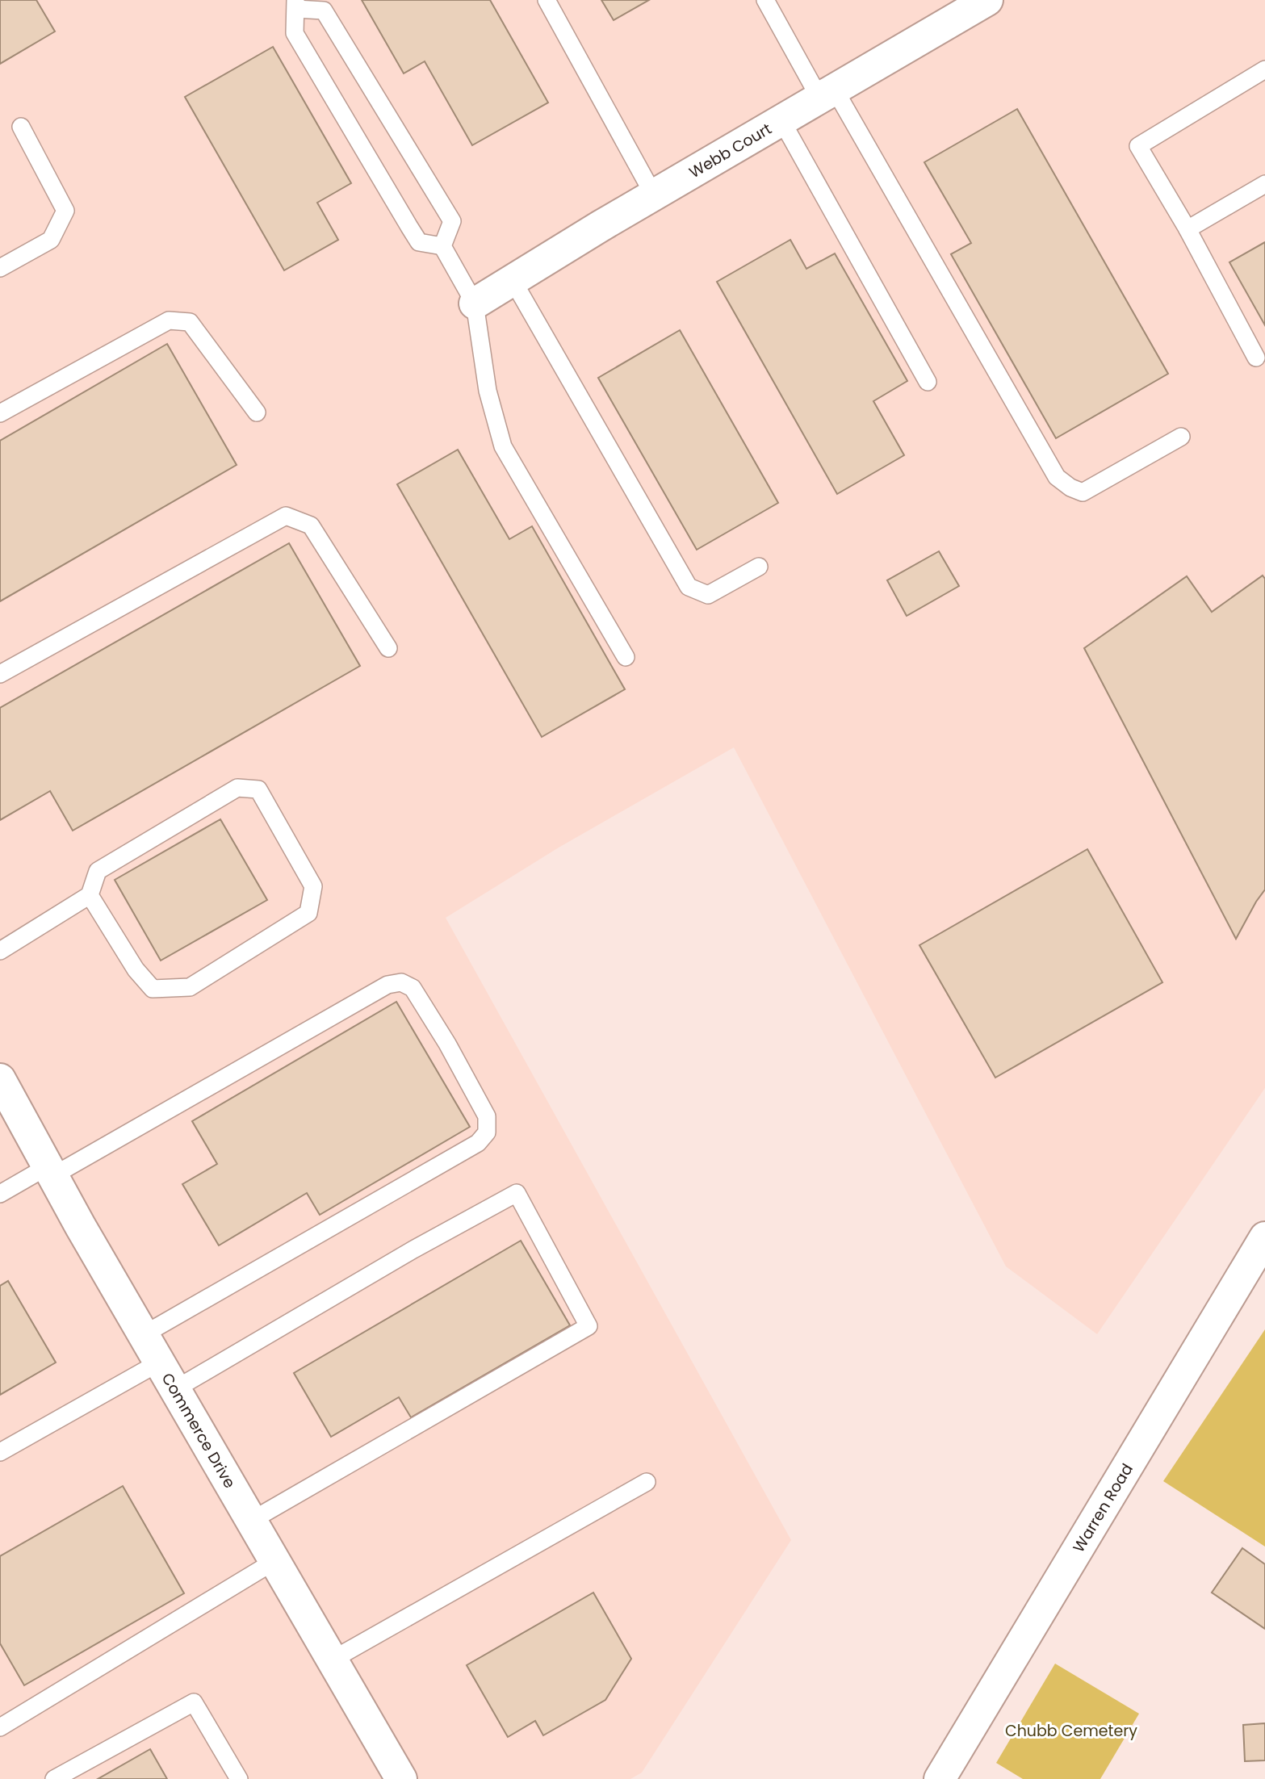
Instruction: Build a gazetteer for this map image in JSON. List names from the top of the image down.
{
  "streets": {
    "street": ["Webb Court", "Commerce Drive", "Warren Road"]
  },
  "parks": ["Chubb Cemetery"]
}
